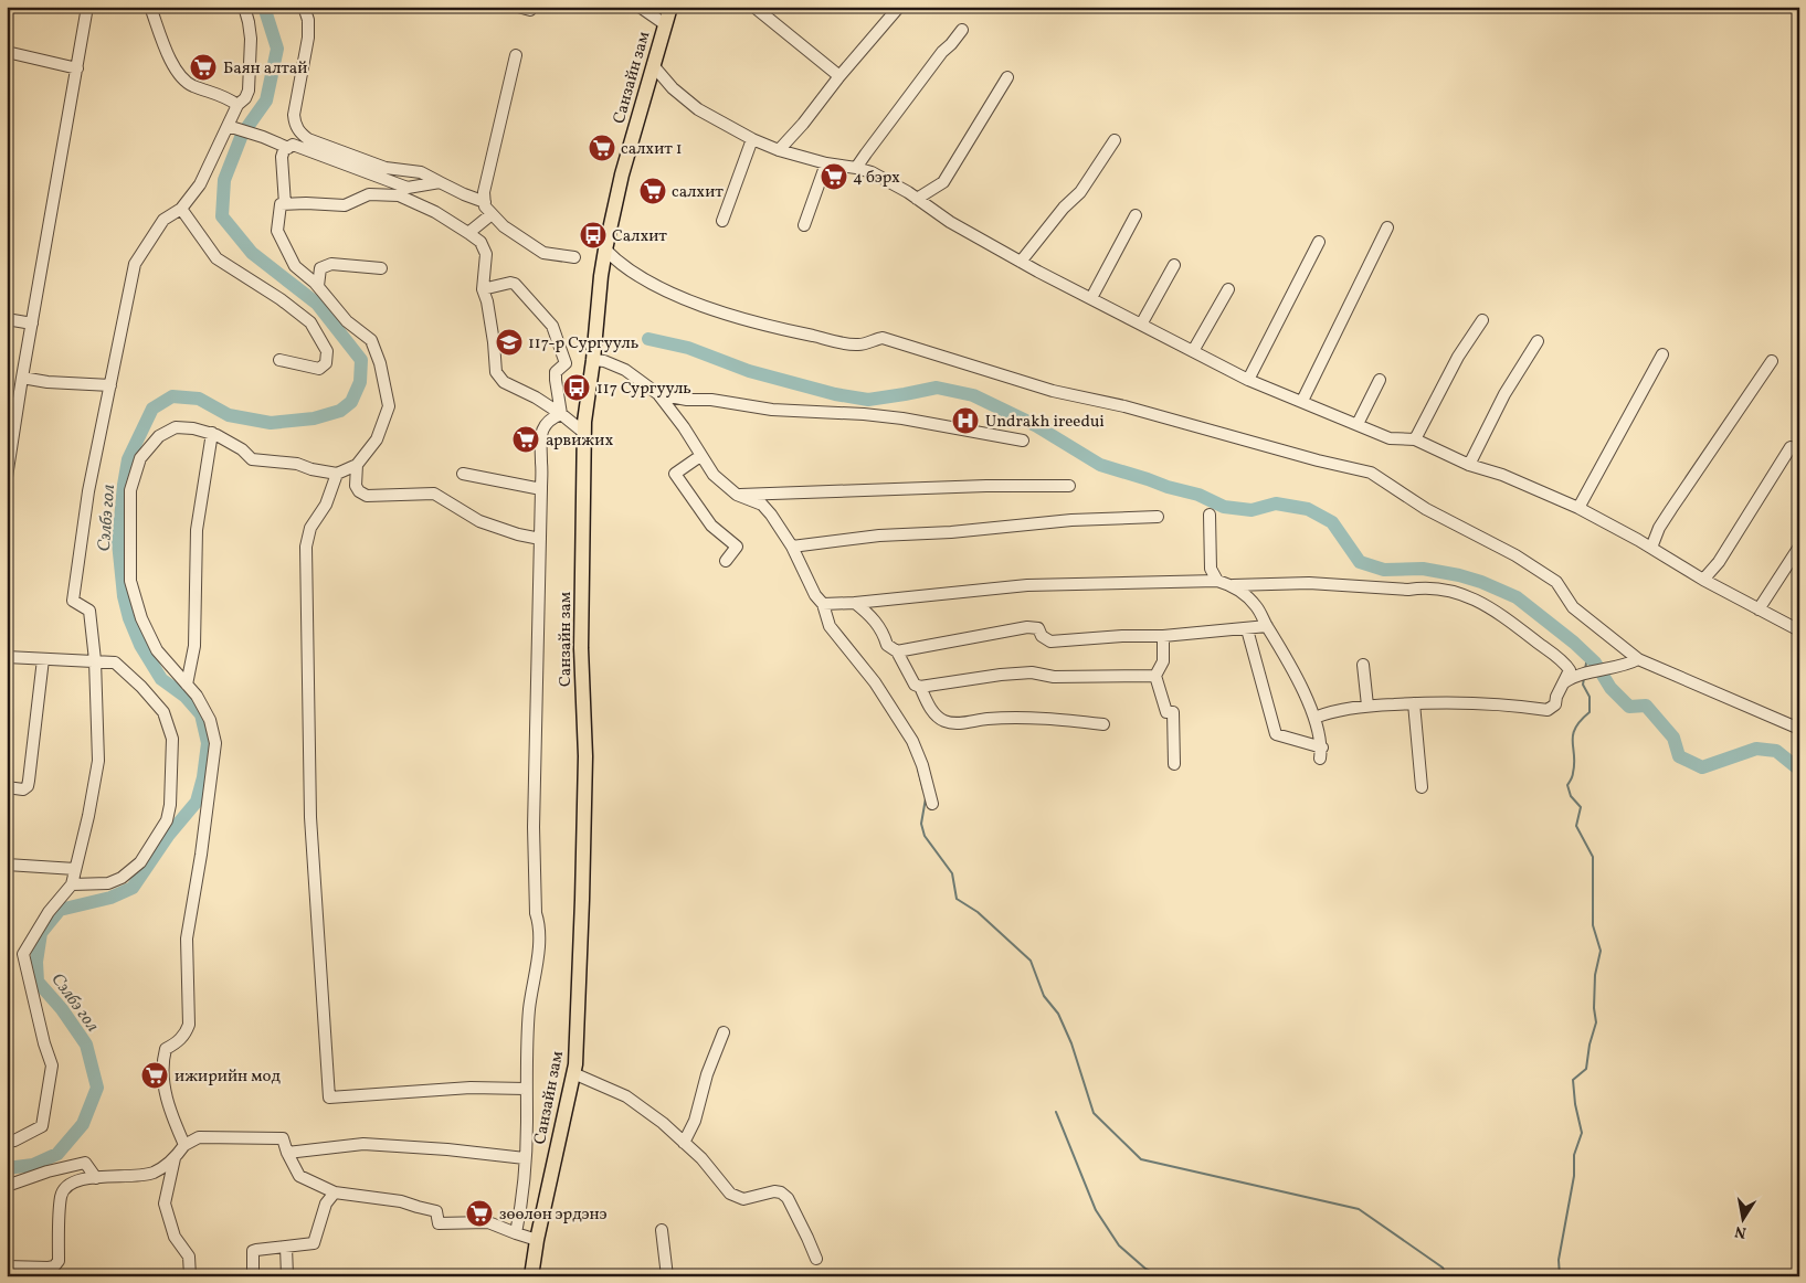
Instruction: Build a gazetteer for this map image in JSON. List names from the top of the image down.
{
  "streets": {
    "main road": ["Санзайн зам"]
  },
  "water": ["Сэлбэ гол"],
  "places": {
    "supermarket": [
      "Баян алтай",
      "салхит 1",
      "4 бэрх",
      "салхит",
      "арвижих",
      "ижирийн мод",
      "зөөлөн эрдэнэ"
    ],
    "bus stop": ["Салхит", "117 Сургууль"],
    "school or university": ["117-р Сургууль"],
    "hospital": ["Undrakh ireedui"]
  },
  "north": "bottom"
}
